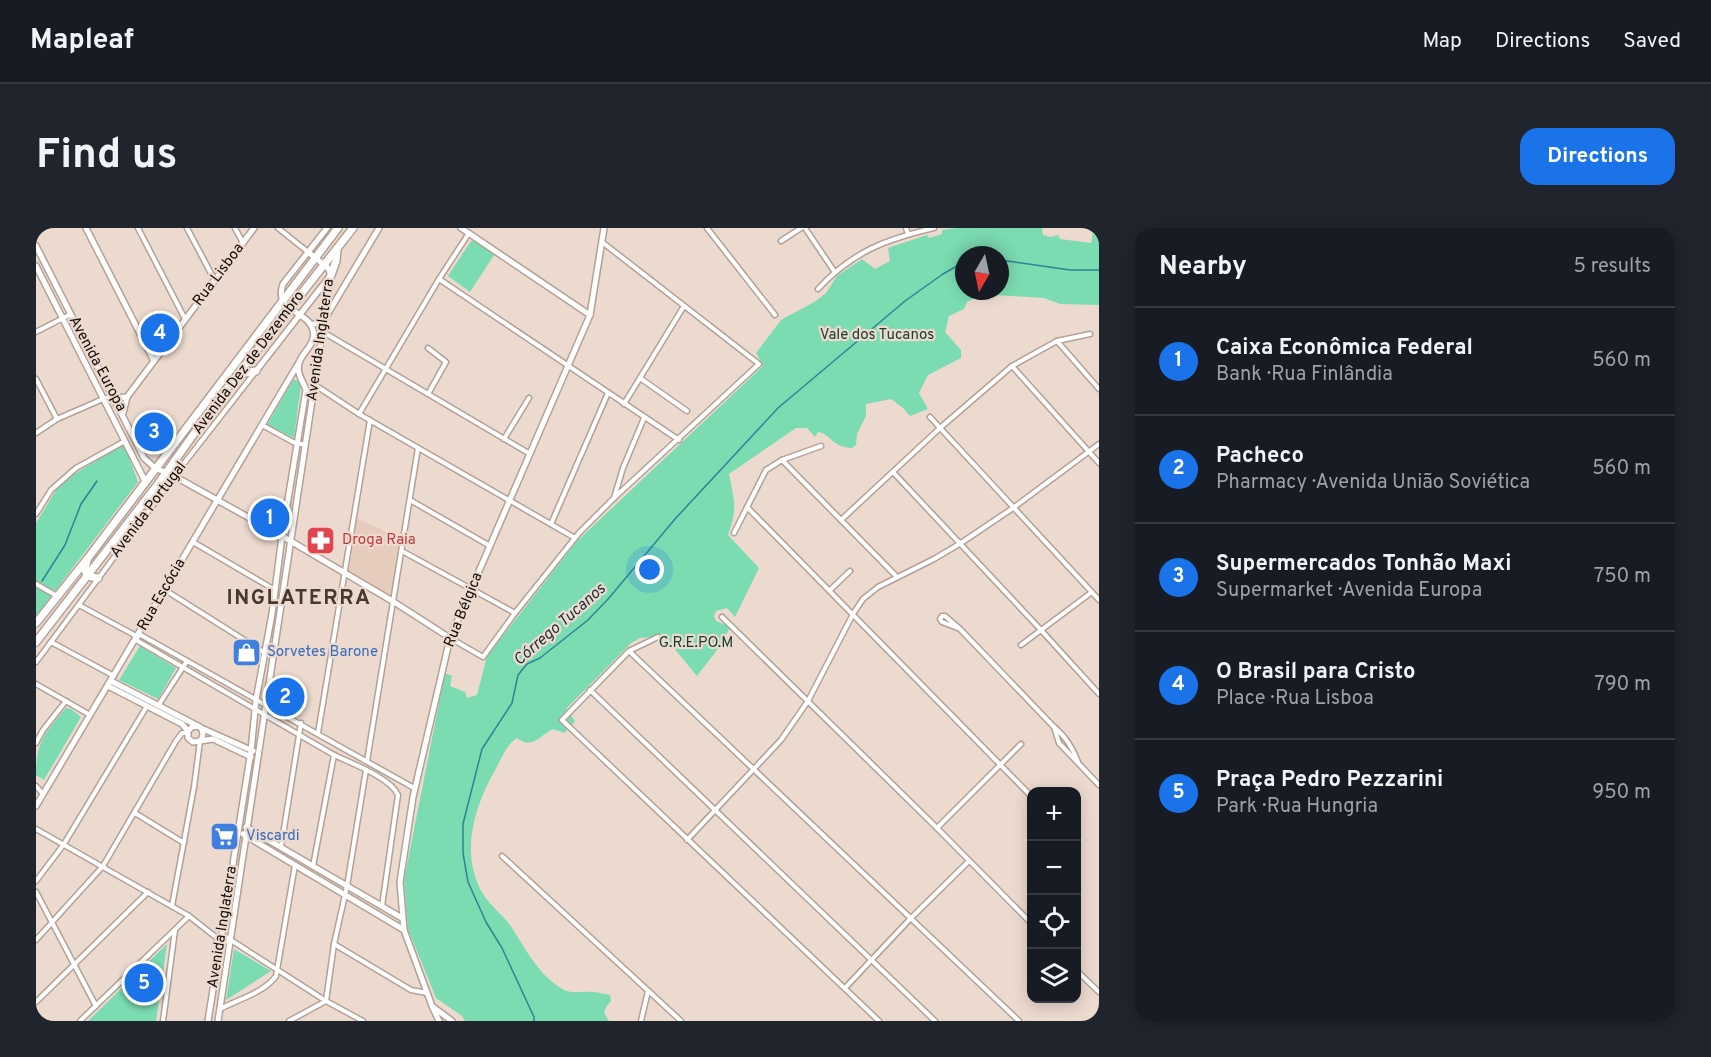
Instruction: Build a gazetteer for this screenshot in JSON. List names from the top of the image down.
{
  "streets": {
    "highway": ["Avenida Dez de Dezembro"],
    "street": [
      "Rua Lisboa",
      "Avenida Inglaterra",
      "Avenida Europa",
      "Avenida Portugal",
      "Rua Escócia",
      "Rua Bélgica"
    ]
  },
  "crossings": [
    ["Avenida Inglaterra", "Avenida Dez de Dezembro"],
    ["Avenida Inglaterra", "Avenida Europa"],
    ["Avenida Inglaterra", "Avenida Portugal"],
    ["Avenida Inglaterra", "Rua Escócia"],
    ["Avenida Dez de Dezembro", "Avenida Europa"],
    ["Avenida Europa", "Avenida Portugal"],
    ["Avenida Europa", "Rua Escócia"],
    ["Avenida Europa", "Rua Bélgica"]
  ],
  "districts": ["INGLATERRA"],
  "water": ["Córrego Tucanos"],
  "parks": ["Vale dos Tucanos", "G.R.E.PO.M"],
  "places": {
    "pharmacy": ["Droga Raia"],
    "shop": ["Sorvetes Barone"],
    "supermarket": ["Viscardi"]
  },
  "north": "bottom",
  "page": {
    "header": "Mapleaf",
    "nav": ["Map", "Directions", "Saved"],
    "buttons": "Directions",
    "title": "Find us",
    "heading": ["Nearby", "5 results"],
    "list": [
      {
        "mark": "1",
        "name": "Caixa Econômica Federal",
        "note": "Bank · Rua Finlândia",
        "value": "560 m"
      },
      {
        "mark": "2",
        "name": "Pacheco",
        "note": "Pharmacy · Avenida União Soviética",
        "value": "560 m"
      },
      {
        "mark": "3",
        "name": "Supermercados Tonhão Maxi",
        "note": "Supermarket · Avenida Europa",
        "value": "750 m"
      },
      {
        "mark": "4",
        "name": "O Brasil para Cristo",
        "note": "Place · Rua Lisboa",
        "value": "790 m"
      },
      {
        "mark": "5",
        "name": "Praça Pedro Pezzarini",
        "note": "Park · Rua Hungria",
        "value": "950 m"
      }
    ],
    "pins": [
      "4",
      "3",
      "1",
      "2",
      "5"
    ],
    "map_buttons": ["+", "−"]
  }
}
